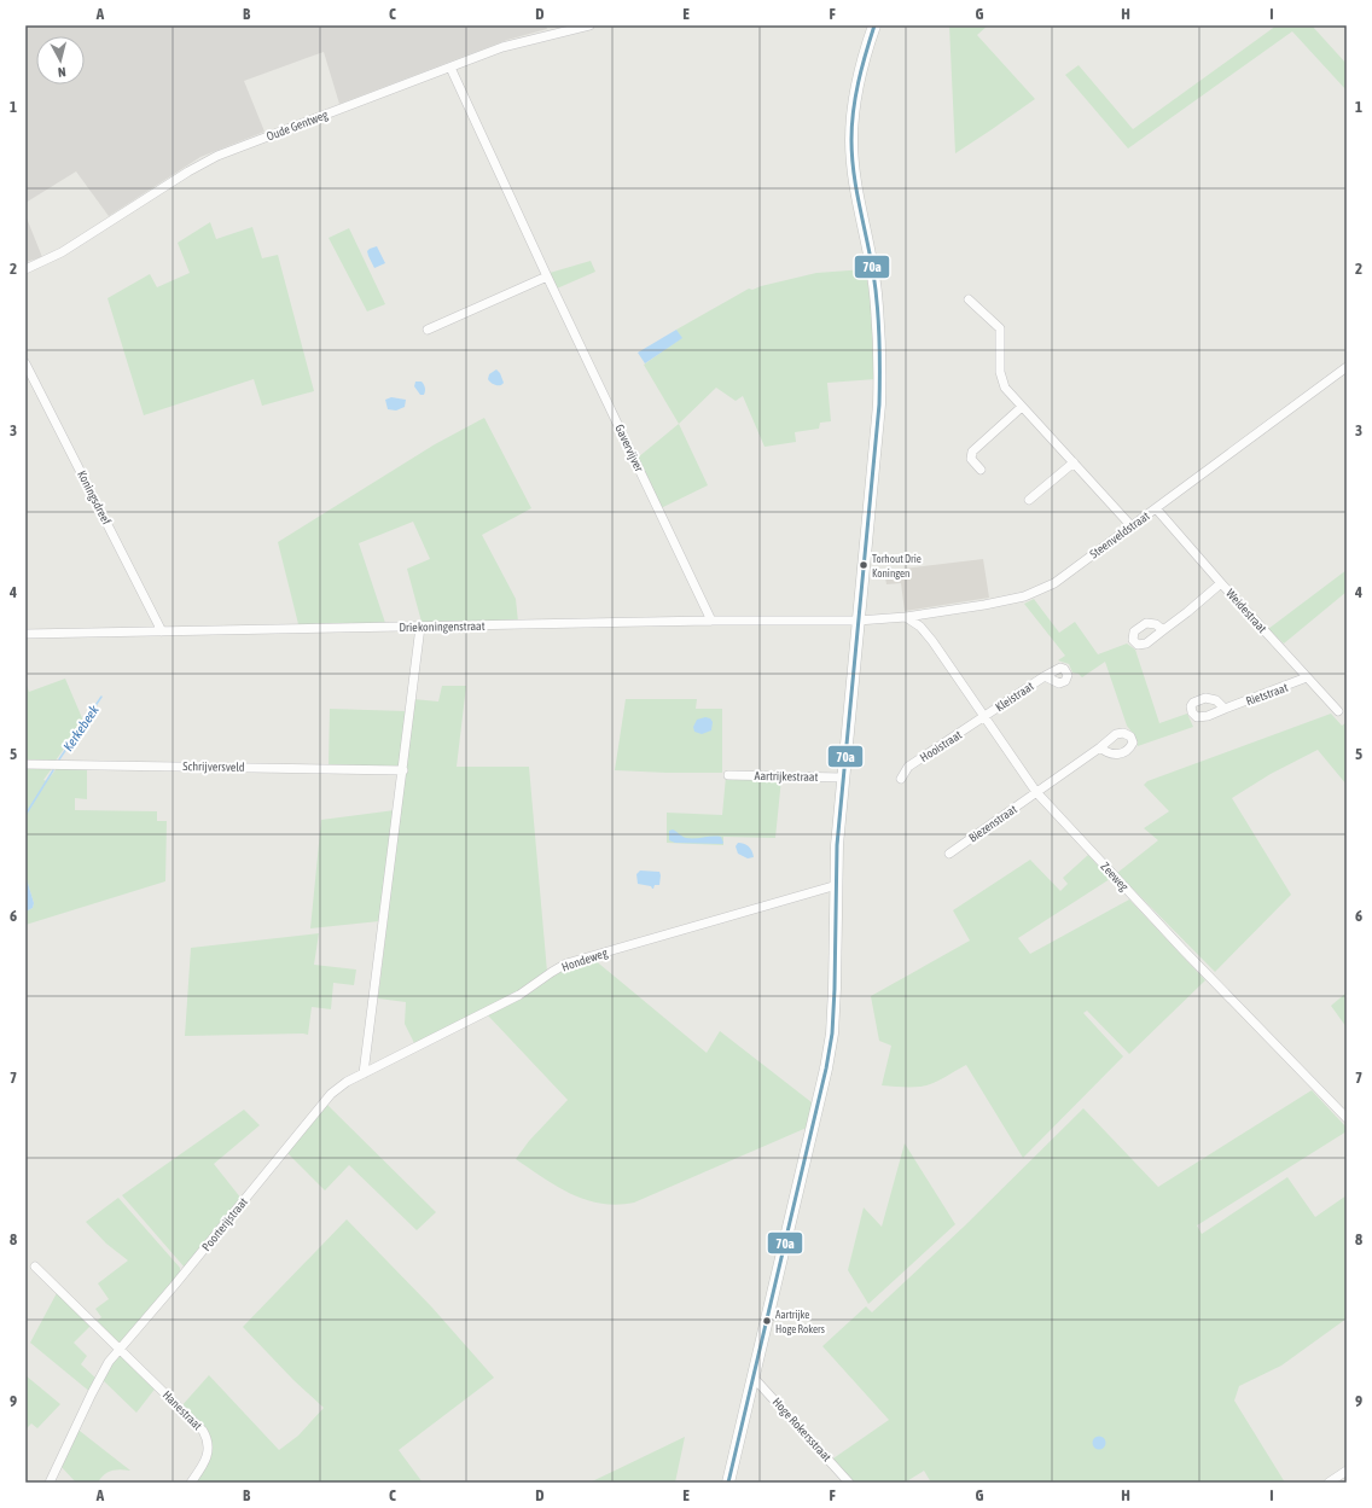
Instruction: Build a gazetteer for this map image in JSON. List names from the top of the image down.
{
  "streets": {
    "street": [
      "Oude Gentweg",
      "Gavervijver",
      "Koningsdreef",
      "Steenveldstraat",
      "Weidestraat",
      "Driekoningenstraat",
      "Rietstraat",
      "Kleistraat",
      "Hooistraat",
      "Schrijversveld",
      "Aartrijkestraat",
      "Biezenstraat",
      "Zeeweg",
      "Hondeweg",
      "Poorterijstraat",
      "Hanestraat",
      "Hoge Rokersstraat"
    ]
  },
  "crossings": [
    ["Oude Gentweg", "Gavervijver"],
    ["Gavervijver", "Driekoningenstraat"],
    ["Koningsdreef", "Driekoningenstraat"],
    ["Steenveldstraat", "Weidestraat"],
    ["Steenveldstraat", "Driekoningenstraat"],
    ["Steenveldstraat", "Zeeweg"],
    ["Weidestraat", "Rietstraat"],
    ["Kleistraat", "Hooistraat"],
    ["Kleistraat", "Zeeweg"],
    ["Hooistraat", "Zeeweg"],
    ["Biezenstraat", "Zeeweg"],
    ["Hondeweg", "Poorterijstraat"],
    ["Poorterijstraat", "Hanestraat"]
  ],
  "water": ["Kerkebeek"],
  "places": ["Torhout Drie Koningen", "Aartrijke Hoge Rokers"],
  "lines": ["transit line 70a"],
  "north": "bottom",
  "grid": {
    "columns": [
      "A",
      "B",
      "C",
      "D",
      "E",
      "F",
      "G",
      "H",
      "I"
    ],
    "rows": [
      "1",
      "2",
      "3",
      "4",
      "5",
      "6",
      "7",
      "8",
      "9"
    ]
  }
}
